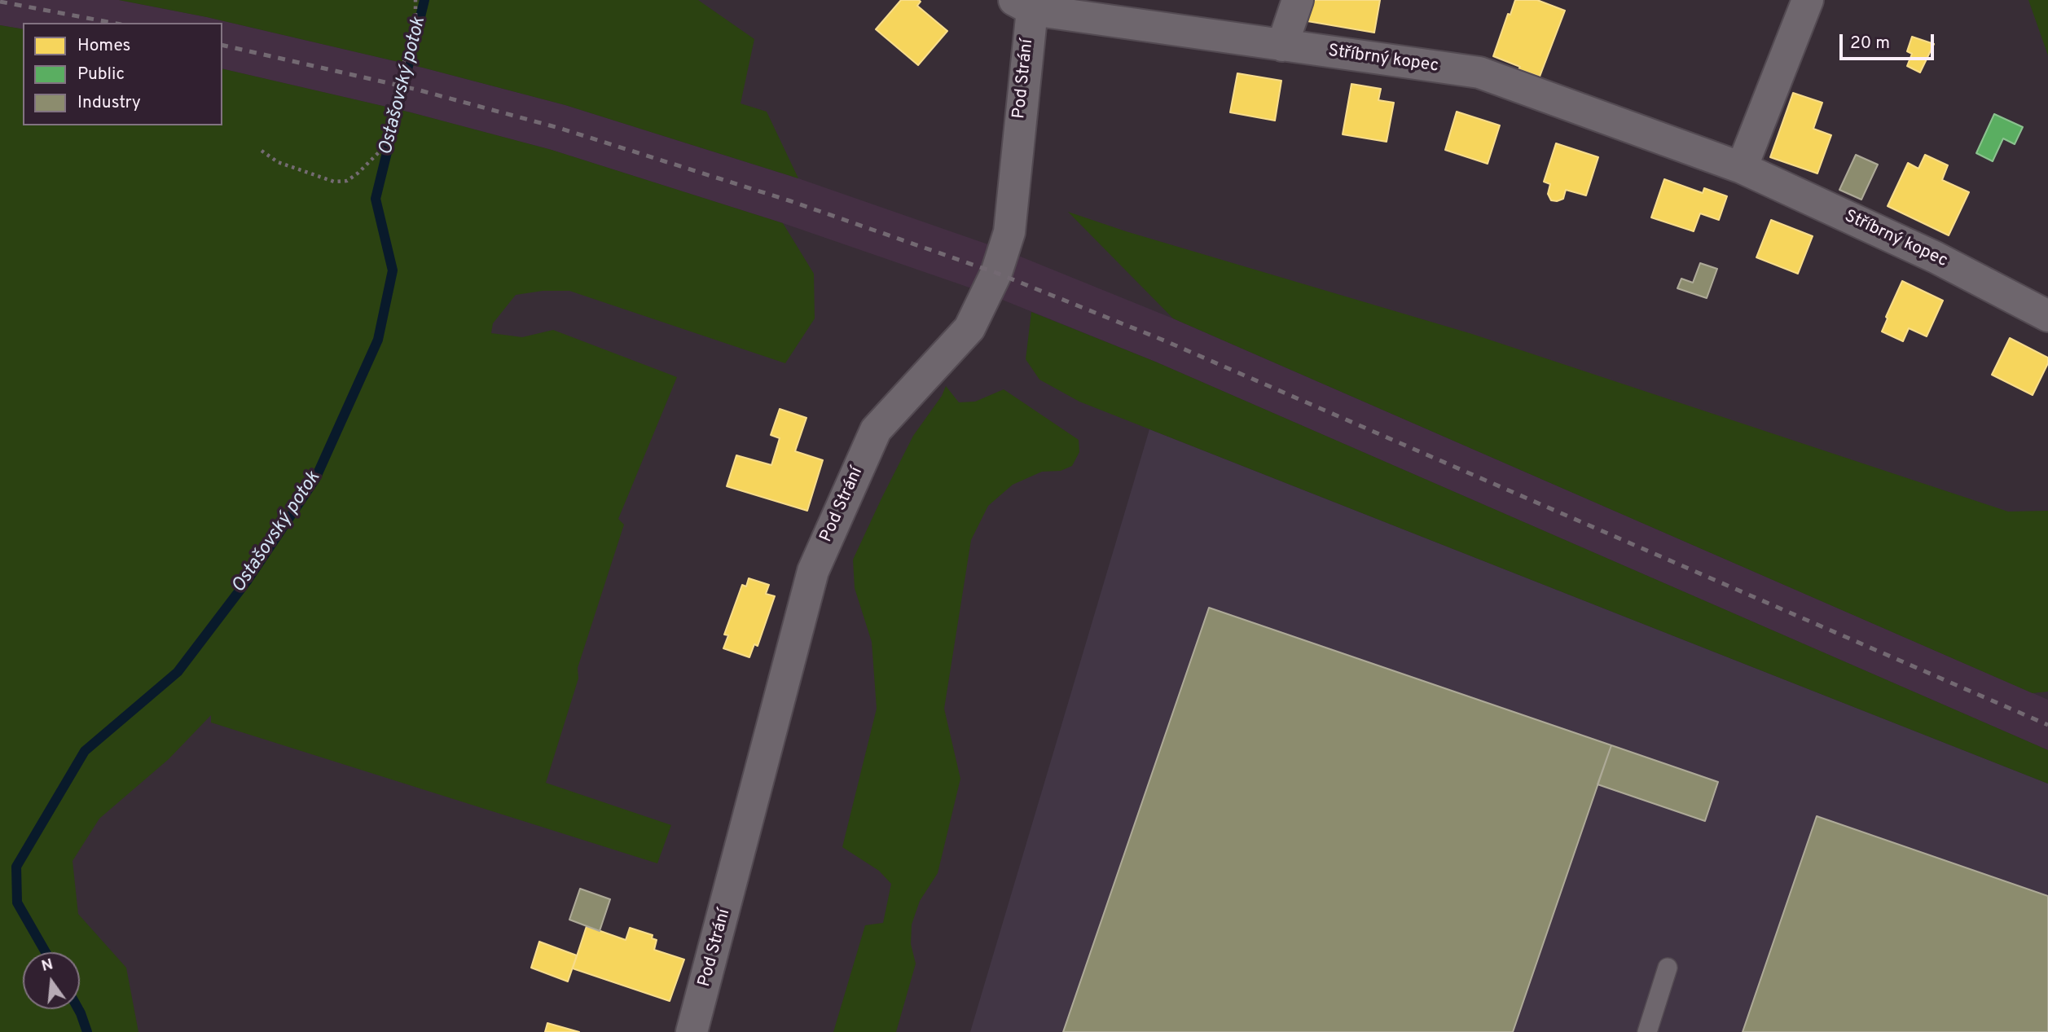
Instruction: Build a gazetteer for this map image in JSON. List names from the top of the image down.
{
  "streets": {
    "street": ["Stříbrný kopec", "Pod Strání"]
  },
  "crossings": [
    ["Stříbrný kopec", "Pod Strání"]
  ],
  "water": ["Ostašovský potok"],
  "legend": ["Homes", "Public", "Industry"],
  "scale_bar": "20 m",
  "north": "top"
}
